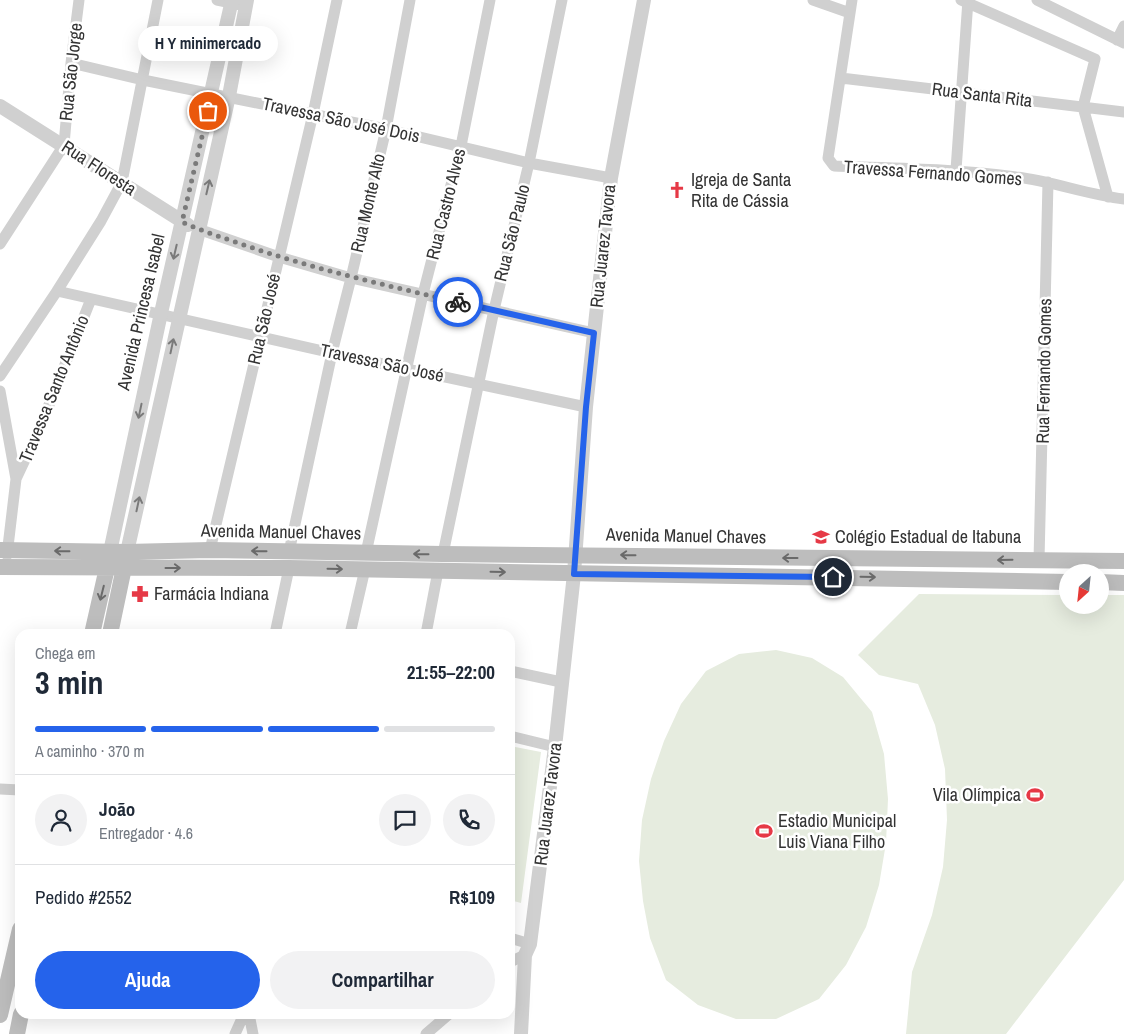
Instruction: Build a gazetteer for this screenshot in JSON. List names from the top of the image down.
{
  "streets": {
    "main road": ["Avenida Princesa Isabel", "Avenida Manuel Chaves"],
    "street": [
      "Rua São Jorge",
      "Rua Santa Rita",
      "Travessa São José Dois",
      "Rua Floresta",
      "Travessa Fernando Gomes",
      "Rua Monte Alto",
      "Rua Castro Alves",
      "Rua São Paulo",
      "Rua Juarez Tavora",
      "Rua São José",
      "Travessa São José",
      "Rua Fernando Gomes",
      "Travessa Santo Antônio"
    ]
  },
  "crossings": [
    ["Rua São Jorge", "Travessa São José Dois"],
    ["Rua São Jorge", "Rua Floresta"],
    ["Rua Santa Rita", "Travessa Fernando Gomes"],
    ["Travessa São José Dois", "Rua Monte Alto"],
    ["Travessa São José Dois", "Rua Castro Alves"],
    ["Travessa São José Dois", "Rua São Paulo"],
    ["Travessa São José Dois", "Rua Juarez Tavora"],
    ["Travessa São José Dois", "Avenida Princesa Isabel"],
    ["Travessa São José Dois", "Rua São José"],
    ["Rua Floresta", "Avenida Princesa Isabel"],
    ["Travessa Fernando Gomes", "Rua Fernando Gomes"],
    ["Rua Monte Alto", "Travessa São José"],
    ["Rua Monte Alto", "Avenida Manuel Chaves"],
    ["Rua Castro Alves", "Travessa São José"],
    ["Rua Castro Alves", "Avenida Manuel Chaves"],
    ["Rua São Paulo", "Travessa São José"],
    ["Rua São Paulo", "Avenida Manuel Chaves"],
    ["Rua Juarez Tavora", "Travessa São José"],
    ["Rua Juarez Tavora", "Avenida Manuel Chaves"],
    ["Avenida Princesa Isabel", "Travessa São José"],
    ["Avenida Princesa Isabel", "Avenida Manuel Chaves"],
    ["Rua São José", "Travessa São José"],
    ["Rua São José", "Avenida Manuel Chaves"],
    ["Travessa São José", "Travessa Santo Antônio"],
    ["Rua Fernando Gomes", "Avenida Manuel Chaves"]
  ],
  "places": {
    "other": ["H Y minimercado"],
    "church": ["Igreja de Santa Rita de Cássia"],
    "school or university": ["Colégio Estadual de Itabuna"],
    "pharmacy": ["Farmácia Indiana"],
    "sports": ["Vila Olímpica", "Estadio Municipal Luis Viana Filho"]
  },
  "north": "bottom left",
  "page": {
    "bubble": "H Y minimercado",
    "heading": ["3 min", "Chega em", "21:55–22:00"],
    "panel": [
      "João",
      "Entregador · 4.6",
      "Pedido #2552",
      "R$109"
    ],
    "bar": "A caminho · 370 m",
    "buttons": ["Ajuda", "Compartilhar"]
  }
}
